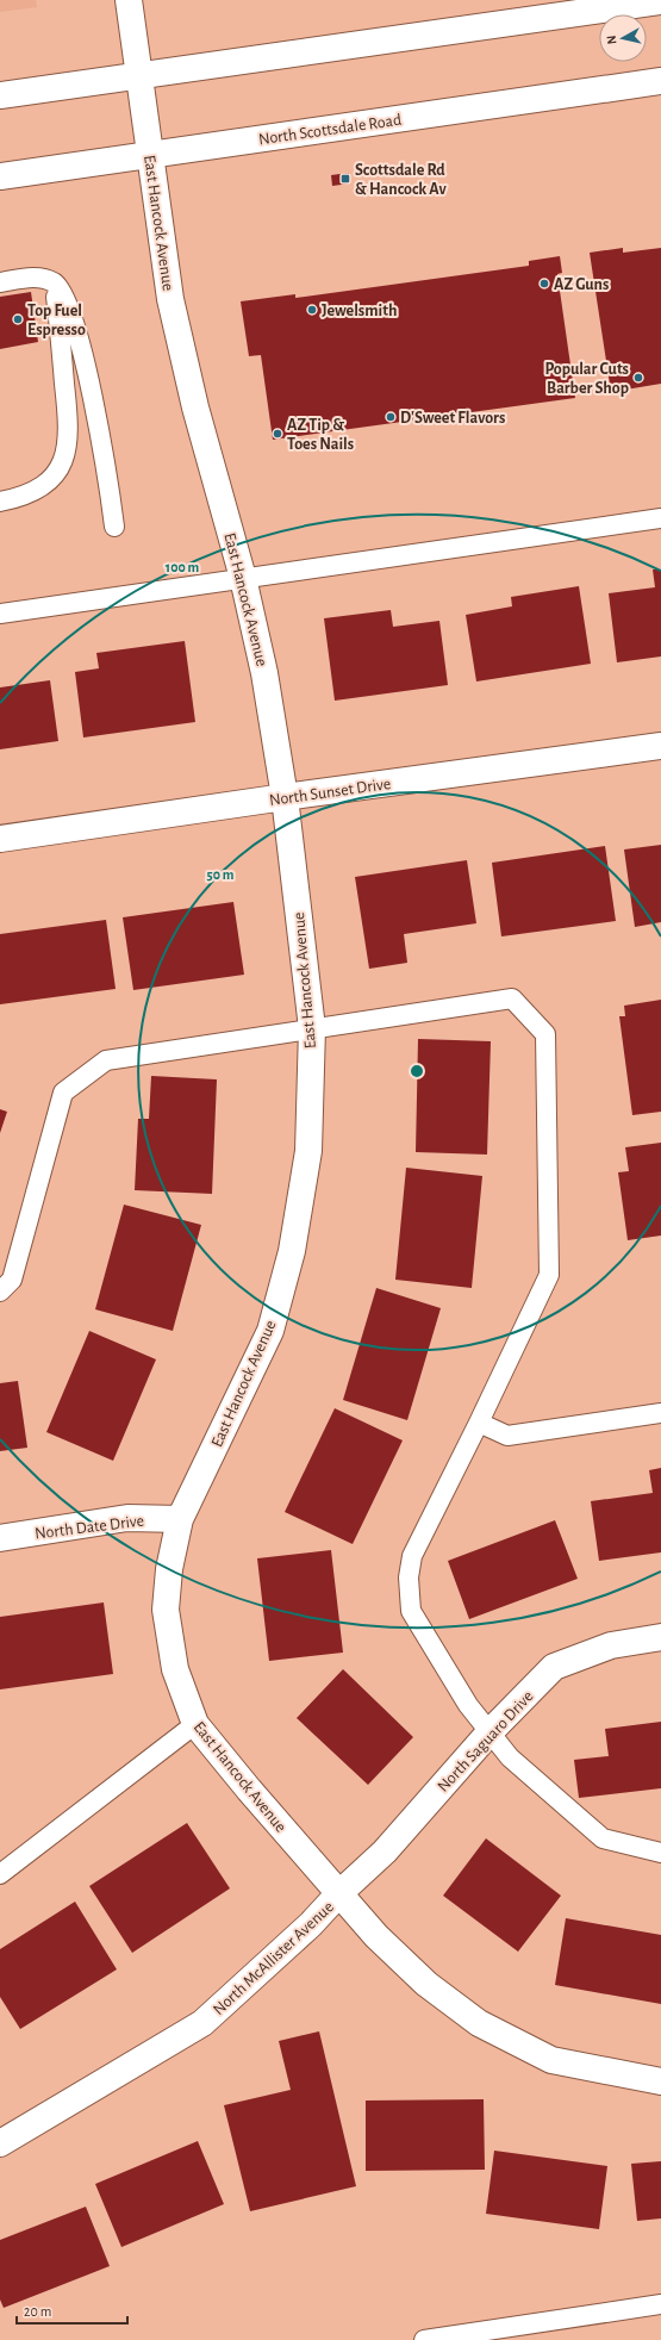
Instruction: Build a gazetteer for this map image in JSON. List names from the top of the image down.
{
  "streets": {
    "street": [
      "North Scottsdale Road",
      "East Hancock Avenue",
      "North Sunset Drive",
      "North Date Drive",
      "North Saguaro Drive",
      "North McAllister Avenue"
    ]
  },
  "crossings": [
    ["North Scottsdale Road", "East Hancock Avenue"],
    ["East Hancock Avenue", "North Sunset Drive"],
    ["East Hancock Avenue", "North Date Drive"],
    ["East Hancock Avenue", "North Saguaro Drive"],
    ["East Hancock Avenue", "North McAllister Avenue"],
    ["North Saguaro Drive", "North McAllister Avenue"]
  ],
  "places": {
    "transit": ["Scottsdale Rd & Hancock Av"],
    "other": [
      "AZ Guns",
      "Jewelsmith",
      "Top Fuel Espresso",
      "Popular Cuts Barber Shop",
      "D'Sweet Flavors",
      "AZ Tip & Toes Nails"
    ]
  },
  "scale_bar": "20 m",
  "north": "left",
  "rings": ["100 m", "50 m"]
}
